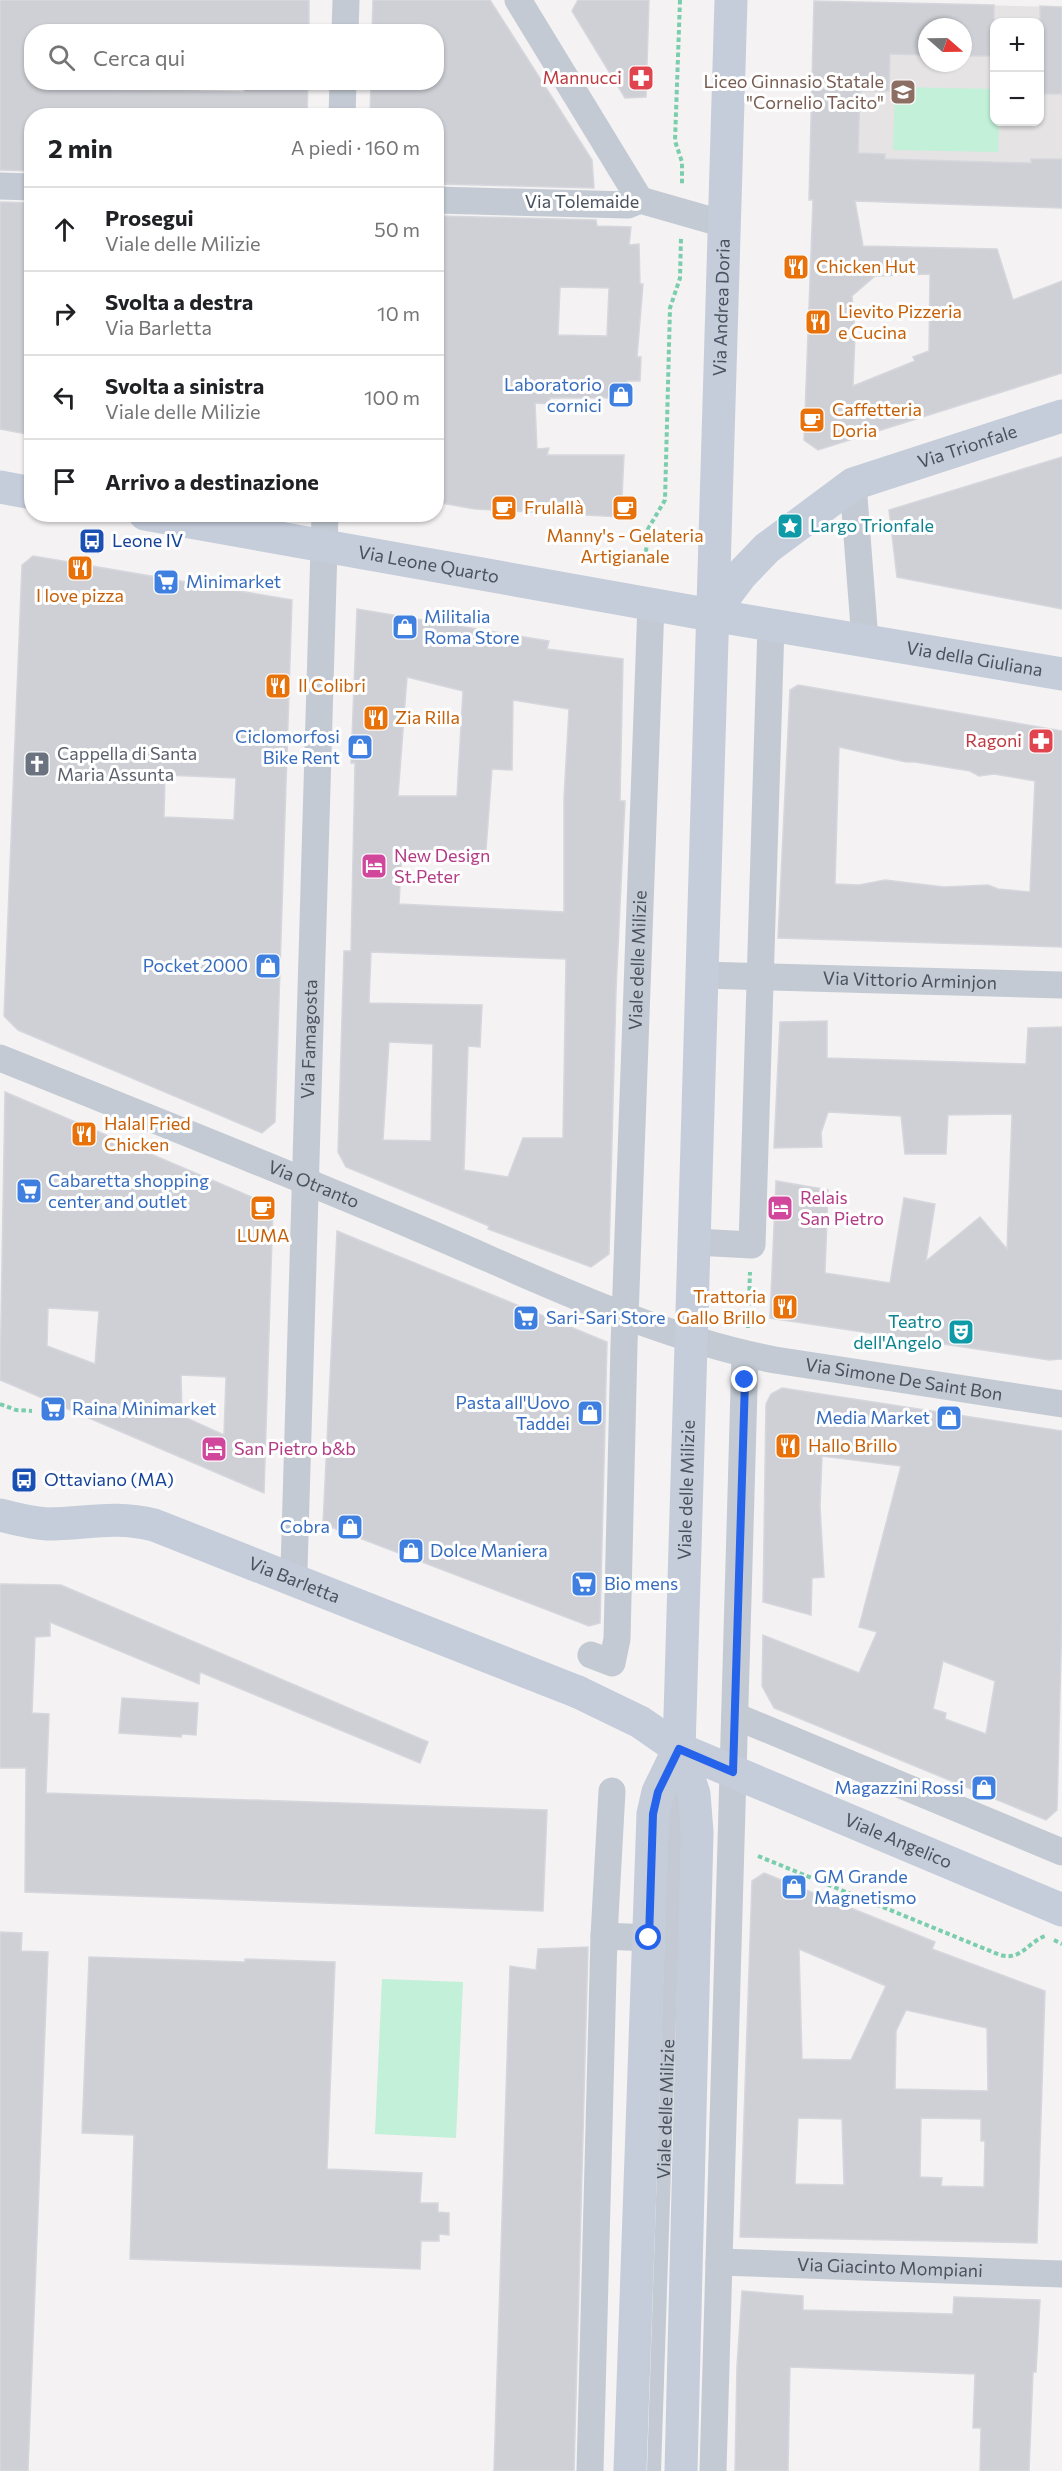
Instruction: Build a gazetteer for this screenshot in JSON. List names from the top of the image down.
{
  "streets": {
    "street": [
      "Via Tolemaide",
      "Via Andrea Doria",
      "Via Trionfale",
      "Via Leone Quarto",
      "Via della Giuliana",
      "Viale delle Milizie",
      "Via Vittorio Arminjon",
      "Via Famagosta",
      "Via Otranto",
      "Via Simone De Saint Bon",
      "Via Barletta",
      "Viale Angelico",
      "Via Giacinto Mompiani"
    ]
  },
  "crossings": [
    ["Via Tolemaide", "Via Andrea Doria"],
    ["Via Andrea Doria", "Via Leone Quarto"],
    ["Via Andrea Doria", "Viale delle Milizie"],
    ["Via Leone Quarto", "Viale delle Milizie"],
    ["Via Leone Quarto", "Via Famagosta"],
    ["Viale delle Milizie", "Via Vittorio Arminjon"],
    ["Viale delle Milizie", "Via Otranto"],
    ["Viale delle Milizie", "Via Simone De Saint Bon"],
    ["Viale delle Milizie", "Via Barletta"],
    ["Viale delle Milizie", "Viale Angelico"],
    ["Viale delle Milizie", "Via Giacinto Mompiani"],
    ["Via Famagosta", "Via Otranto"],
    ["Via Famagosta", "Via Barletta"],
    ["Via Barletta", "Viale Angelico"]
  ],
  "places": {
    "pharmacy": ["Mannucci", "Ragoni"],
    "school or university": ["Liceo Ginnasio Statale \"Cornelio Tacito\""],
    "restaurant": [
      "Chicken Hut",
      "Lievito Pizzeria e Cucina",
      "I love pizza",
      "Il Colibri",
      "Zia Rilla",
      "Halal Fried Chicken",
      "Trattoria Gallo Brillo",
      "Hallo Brillo"
    ],
    "shop": [
      "Laboratorio cornici",
      "Militalia Roma Store",
      "Ciclomorfosi Bike Rent",
      "Pocket 2000",
      "Pasta all'Uovo Taddei",
      "Media Market",
      "Cobra",
      "Dolce Maniera",
      "Magazzini Rossi",
      "GM Grande Magnetismo"
    ],
    "cafe": [
      "Caffetteria Doria",
      "Frulallà",
      "Manny's - Gelateria Artigianale",
      "LUMA"
    ],
    "place": ["Largo Trionfale"],
    "bus stop": ["Leone IV", "Ottaviano (MA)"],
    "supermarket": [
      "Minimarket",
      "Cabaretta shopping center and outlet",
      "Sari-Sari Store",
      "Raina Minimarket",
      "Bio mens"
    ],
    "church": ["Cappella di Santa Maria Assunta"],
    "hotel": ["New Design St.Peter", "Relais San Pietro", "San Pietro b&b"],
    "theatre": ["Teatro dell'Angelo"]
  },
  "north": "right",
  "page": {
    "map_buttons": ["+", "−"],
    "search": "Cerca qui",
    "heading": ["2 min", "A piedi · 160 m"],
    "list": [
      ["Prosegui", "Viale delle Milizie", "50 m"],
      ["Svolta a destra", "Via Barletta", "10 m"],
      ["Svolta a sinistra", "Viale delle Milizie", "100 m"],
      "Arrivo a destinazione"
    ]
  }
}
